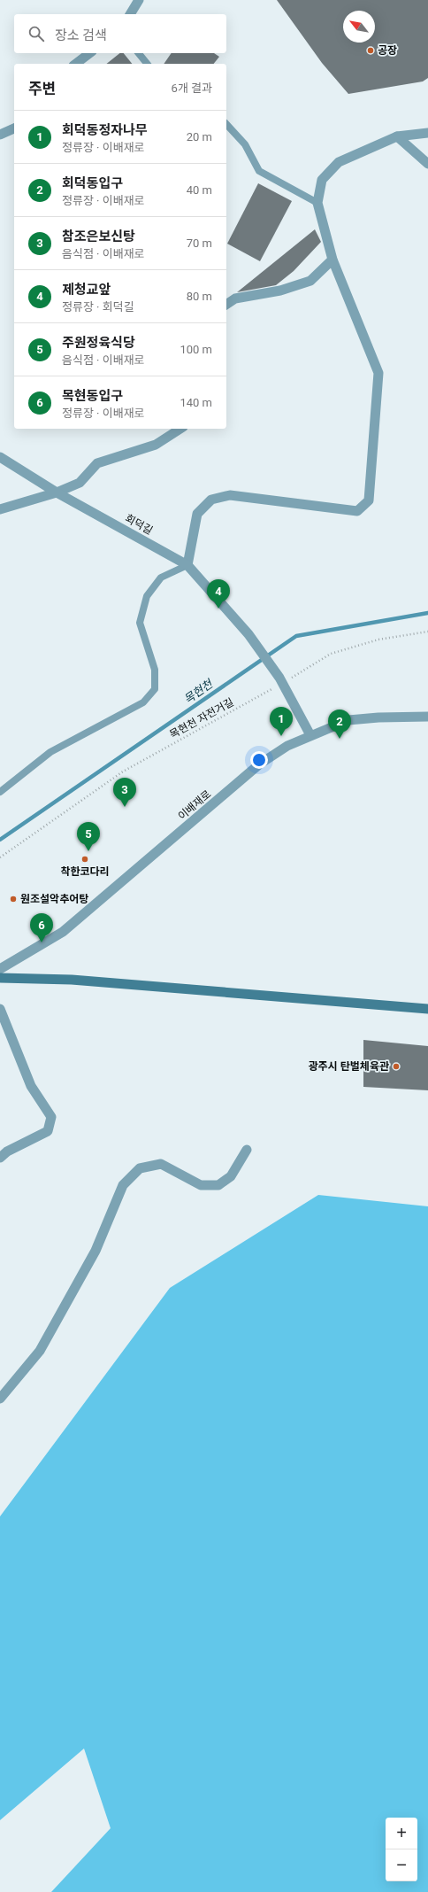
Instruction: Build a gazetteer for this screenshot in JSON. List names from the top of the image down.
{
  "streets": {
    "street": ["회덕길", "이배재로"],
    "path": ["목현천 자전거길"]
  },
  "crossings": [
    ["회덕길", "목현천 자전거길"],
    ["회덕길", "이배재로"]
  ],
  "water": ["목현천"],
  "places": [
    "공장",
    "착한코다리",
    "원조설악추어탕",
    "광주시 탄벌체육관"
  ],
  "north": "top left",
  "page": {
    "search": "장소 검색",
    "heading": ["주변", "6개 결과"],
    "list": [
      {
        "mark": "1",
        "name": "회덕동정자나무",
        "note": "정류장 · 이배재로",
        "value": "20 m"
      },
      {
        "mark": "2",
        "name": "회덕동입구",
        "note": "정류장 · 이배재로",
        "value": "40 m"
      },
      {
        "mark": "3",
        "name": "참조은보신탕",
        "note": "음식점 · 이배재로",
        "value": "70 m"
      },
      {
        "mark": "4",
        "name": "제청교앞",
        "note": "정류장 · 회덕길",
        "value": "80 m"
      },
      {
        "mark": "5",
        "name": "주원정육식당",
        "note": "음식점 · 이배재로",
        "value": "100 m"
      },
      {
        "mark": "6",
        "name": "목현동입구",
        "note": "정류장 · 이배재로",
        "value": "140 m"
      }
    ],
    "pins": [
      "4",
      "1",
      "2",
      "3",
      "5",
      "6"
    ],
    "map_buttons": ["+", "−"]
  }
}
